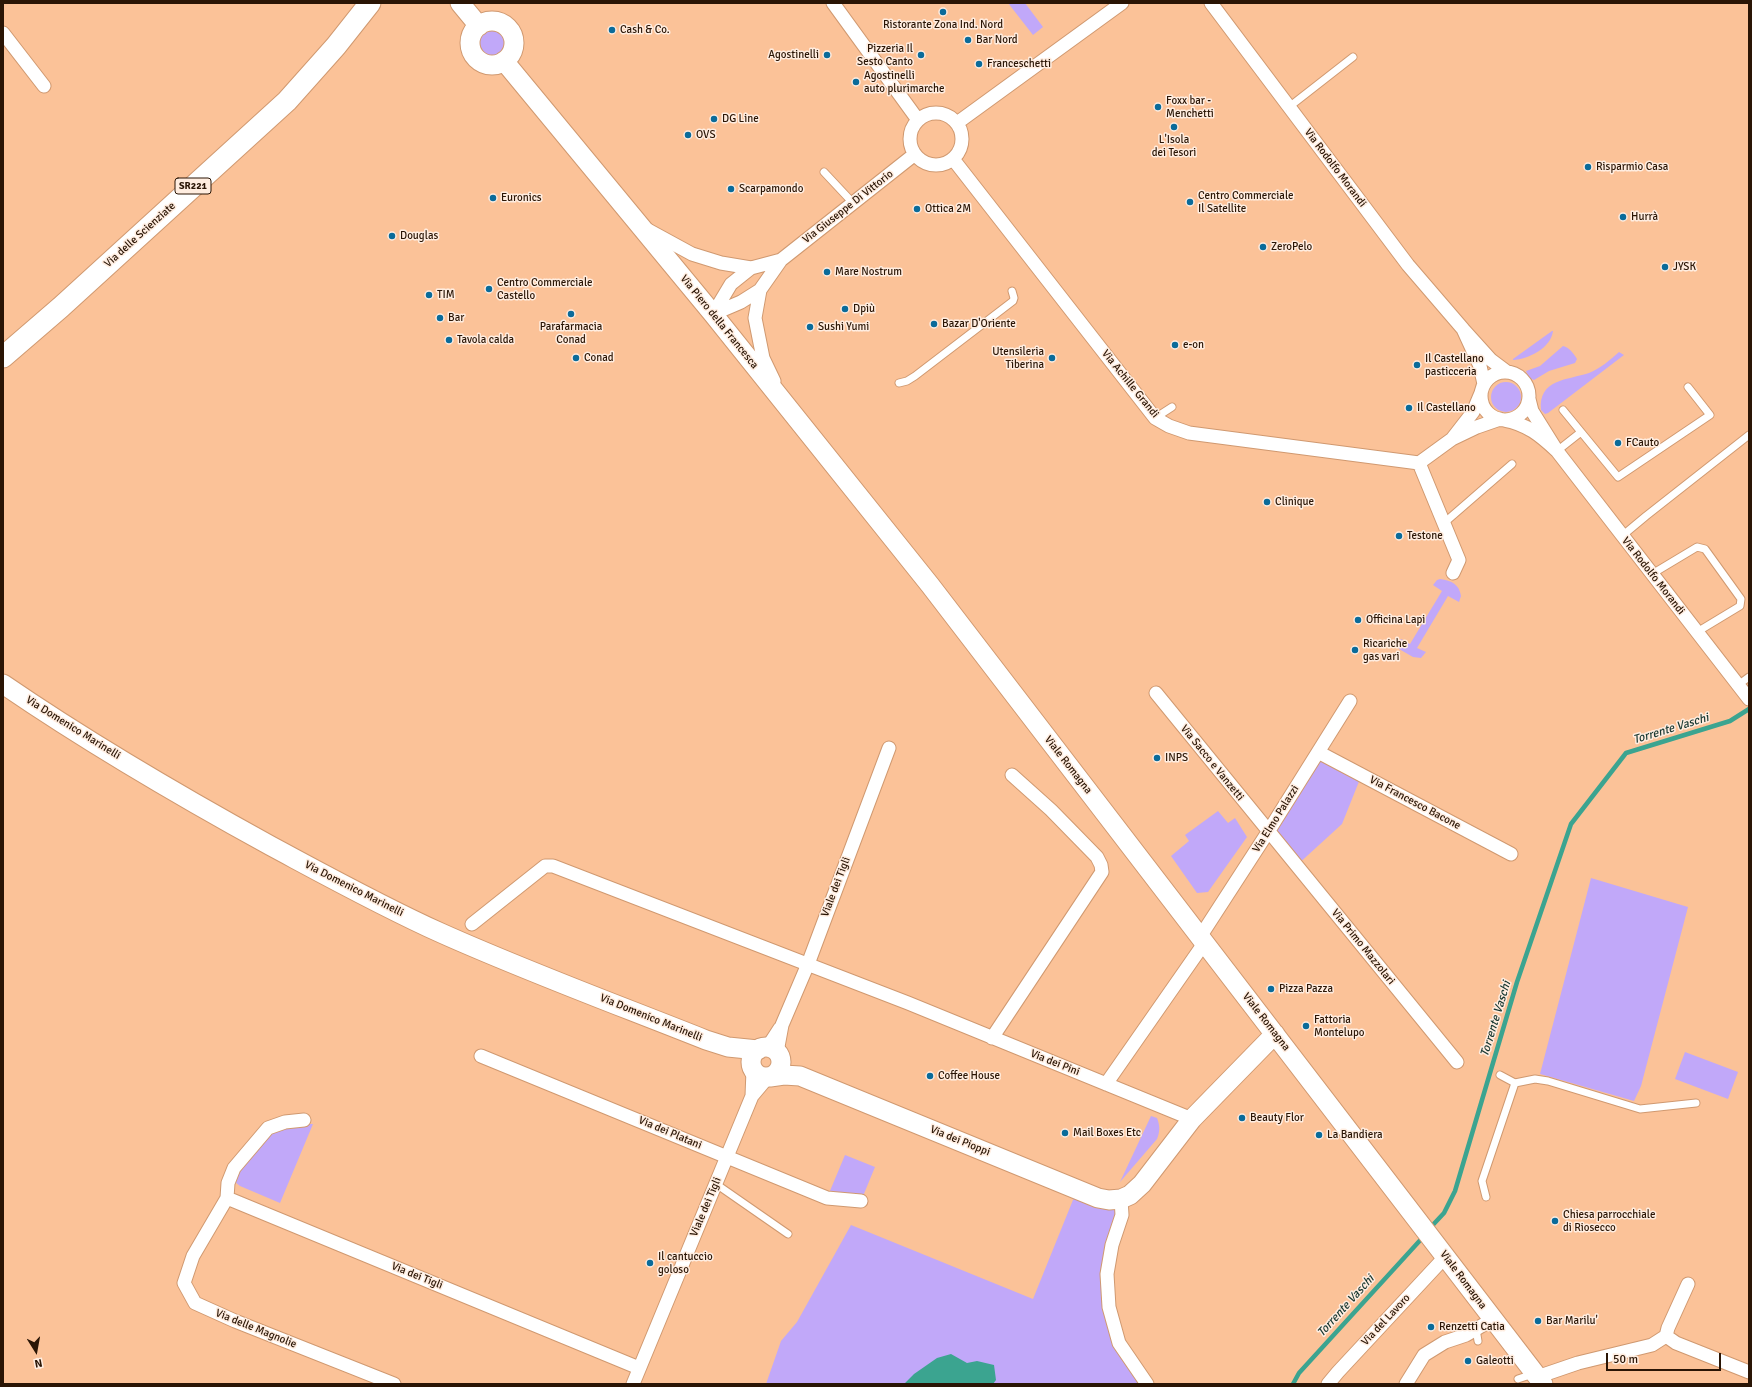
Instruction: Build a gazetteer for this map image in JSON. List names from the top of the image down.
{
  "streets": {
    "main road": [
      "SR221",
      "Via delle Scienziate",
      "Via Piero della Francesca",
      "Via Domenico Marinelli",
      "Viale Romagna",
      "Via dei Pioppi"
    ],
    "street": [
      "Via Rodolfo Morandi",
      "Via Giuseppe Di Vittorio",
      "Via Achille Grandi",
      "Via Sacco e Vanzetti",
      "Via Francesco Bacone",
      "Via Elmo Palazzi",
      "Viale dei Tigli",
      "Via Primo Mazzolari",
      "Via dei Pini",
      "Via dei Platani",
      "Via dei Tigli",
      "Via del Lavoro",
      "Via delle Magnolie"
    ]
  },
  "crossings": [
    ["Via Giuseppe Di Vittorio", "Via Achille Grandi"],
    ["Via Piero della Francesca", "Viale Romagna"],
    ["Via Domenico Marinelli", "Viale dei Tigli"],
    ["Via Domenico Marinelli", "Via dei Pioppi"],
    ["Via Sacco e Vanzetti", "Via Elmo Palazzi"],
    ["Via Sacco e Vanzetti", "Via Primo Mazzolari"],
    ["Viale Romagna", "Via Elmo Palazzi"],
    ["Viale Romagna", "Via del Lavoro"],
    ["Via Francesco Bacone", "Via Elmo Palazzi"],
    ["Via Elmo Palazzi", "Via Primo Mazzolari"],
    ["Via Elmo Palazzi", "Via dei Pini"],
    ["Viale dei Tigli", "Via dei Pini"],
    ["Viale dei Tigli", "Via dei Platani"],
    ["Viale dei Tigli", "Via dei Pioppi"],
    ["Viale dei Tigli", "Via dei Tigli"],
    ["Via dei Tigli", "Via delle Magnolie"]
  ],
  "water": ["Torrente Vaschi"],
  "places": [
    "Ristorante Zona Ind. Nord",
    "Cash & Co.",
    "Bar Nord",
    "Agostinelli",
    "Pizzeria Il Sesto Canto",
    "Franceschetti",
    "Agostinelli auto plurimarche",
    "Foxx bar - Menchetti",
    "DG Line",
    "L'Isola dei Tesori",
    "OVS",
    "Risparmio Casa",
    "Scarpamondo",
    "Euronics",
    "Centro Commerciale Il Satellite",
    "Ottica 2M",
    "Hurrà",
    "Douglas",
    "ZeroPelo",
    "JYSK",
    "Mare Nostrum",
    "Centro Commerciale Castello",
    "TIM",
    "Dpiù",
    "Parafarmacia Conad",
    "Bar",
    "Bazar D'Oriente",
    "Sushi Yumi",
    "Tavola calda",
    "e-on",
    "Conad",
    "Utensileria Tiberina",
    "Il Castellano pasticceria",
    "Il Castellano",
    "FCauto",
    "Clinique",
    "Testone",
    "Officina Lapi",
    "Ricariche gas vari",
    "INPS",
    "Pizza Pazza",
    "Fattoria Montelupo",
    "Coffee House",
    "Beauty Flor",
    "Mail Boxes Etc",
    "La Bandiera",
    "Chiesa parrocchiale di Riosecco",
    "Il cantuccio goloso",
    "Bar Marilu'",
    "Renzetti Catia",
    "Galeotti"
  ],
  "scale_bar": "50 m",
  "north": "bottom"
}
